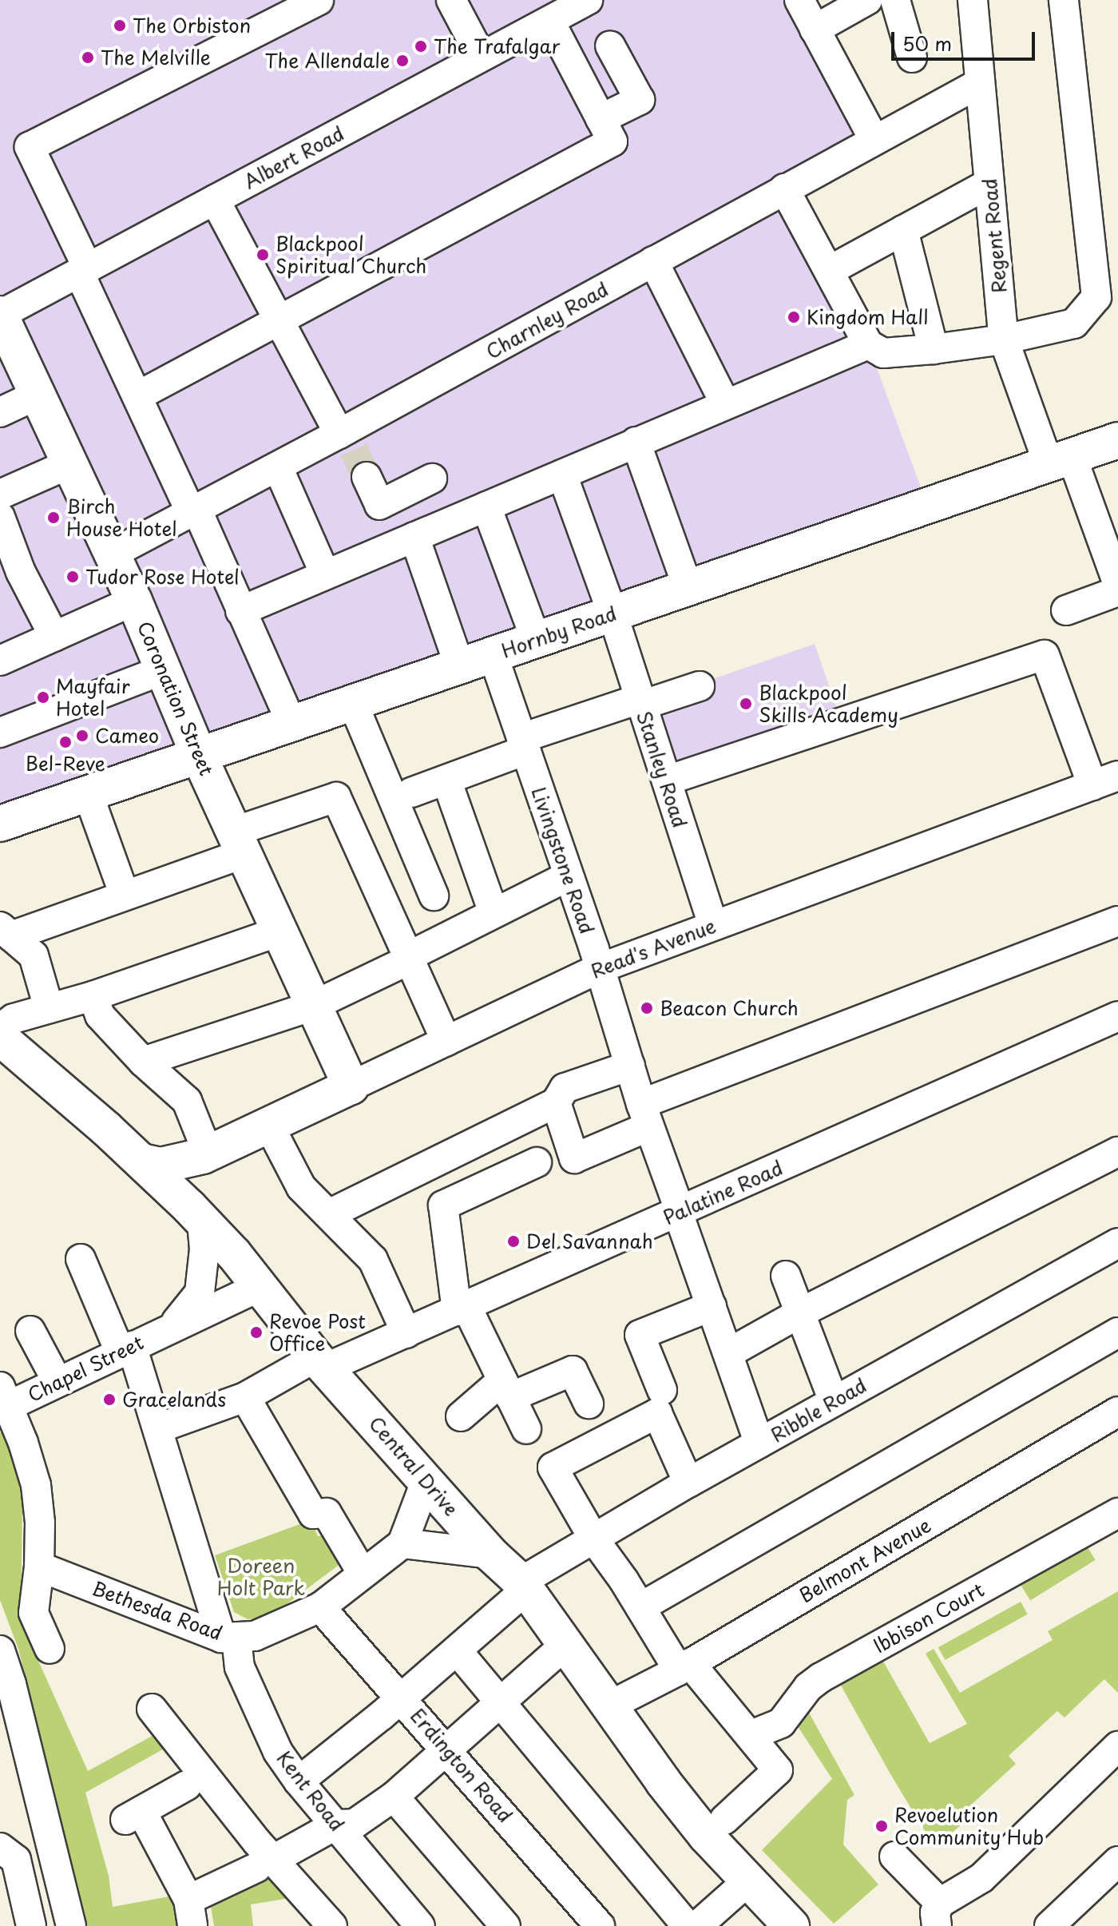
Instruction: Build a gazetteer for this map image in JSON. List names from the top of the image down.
{
  "streets": {
    "main road": [
      "Hornby Road",
      "Coronation Street",
      "Read's Avenue",
      "Central Drive"
    ],
    "street": [
      "Albert Road",
      "Regent Road",
      "Charnley Road",
      "Stanley Road",
      "Livingstone Road",
      "Palatine Road",
      "Chapel Street",
      "Ribble Road",
      "Belmont Avenue",
      "Bethesda Road",
      "Ibbison Court",
      "Erdington Road",
      "Kent Road"
    ]
  },
  "crossings": [
    ["Albert Road", "Coronation Street"],
    ["Regent Road", "Charnley Road"],
    ["Regent Road", "Hornby Road"],
    ["Charnley Road", "Coronation Street"],
    ["Hornby Road", "Coronation Street"],
    ["Hornby Road", "Stanley Road"],
    ["Hornby Road", "Livingstone Road"],
    ["Coronation Street", "Read's Avenue"],
    ["Stanley Road", "Read's Avenue"],
    ["Livingstone Road", "Read's Avenue"],
    ["Livingstone Road", "Palatine Road"],
    ["Livingstone Road", "Ribble Road"],
    ["Read's Avenue", "Central Drive"],
    ["Palatine Road", "Central Drive"],
    ["Palatine Road", "Kent Road"],
    ["Chapel Street", "Central Drive"],
    ["Chapel Street", "Kent Road"],
    ["Ribble Road", "Central Drive"],
    ["Ribble Road", "Erdington Road"],
    ["Ribble Road", "Kent Road"],
    ["Central Drive", "Belmont Avenue"],
    ["Bethesda Road", "Erdington Road"],
    ["Bethesda Road", "Kent Road"]
  ],
  "parks": ["Doreen Holt Park"],
  "places": [
    "The Orbiston",
    "The Trafalgar",
    "The Melville",
    "The Allendale",
    "Blackpool Spiritual Church",
    "Kingdom Hall",
    "Birch House Hotel",
    "Tudor Rose Hotel",
    "Mayfair Hotel",
    "Blackpool Skills Academy",
    "Cameo",
    "Bel-Reve",
    "Beacon Church",
    "Del Savannah",
    "Revoe Post Office",
    "Gracelands",
    "Revoelution Community Hub"
  ],
  "scale_bar": "50 m"
}
